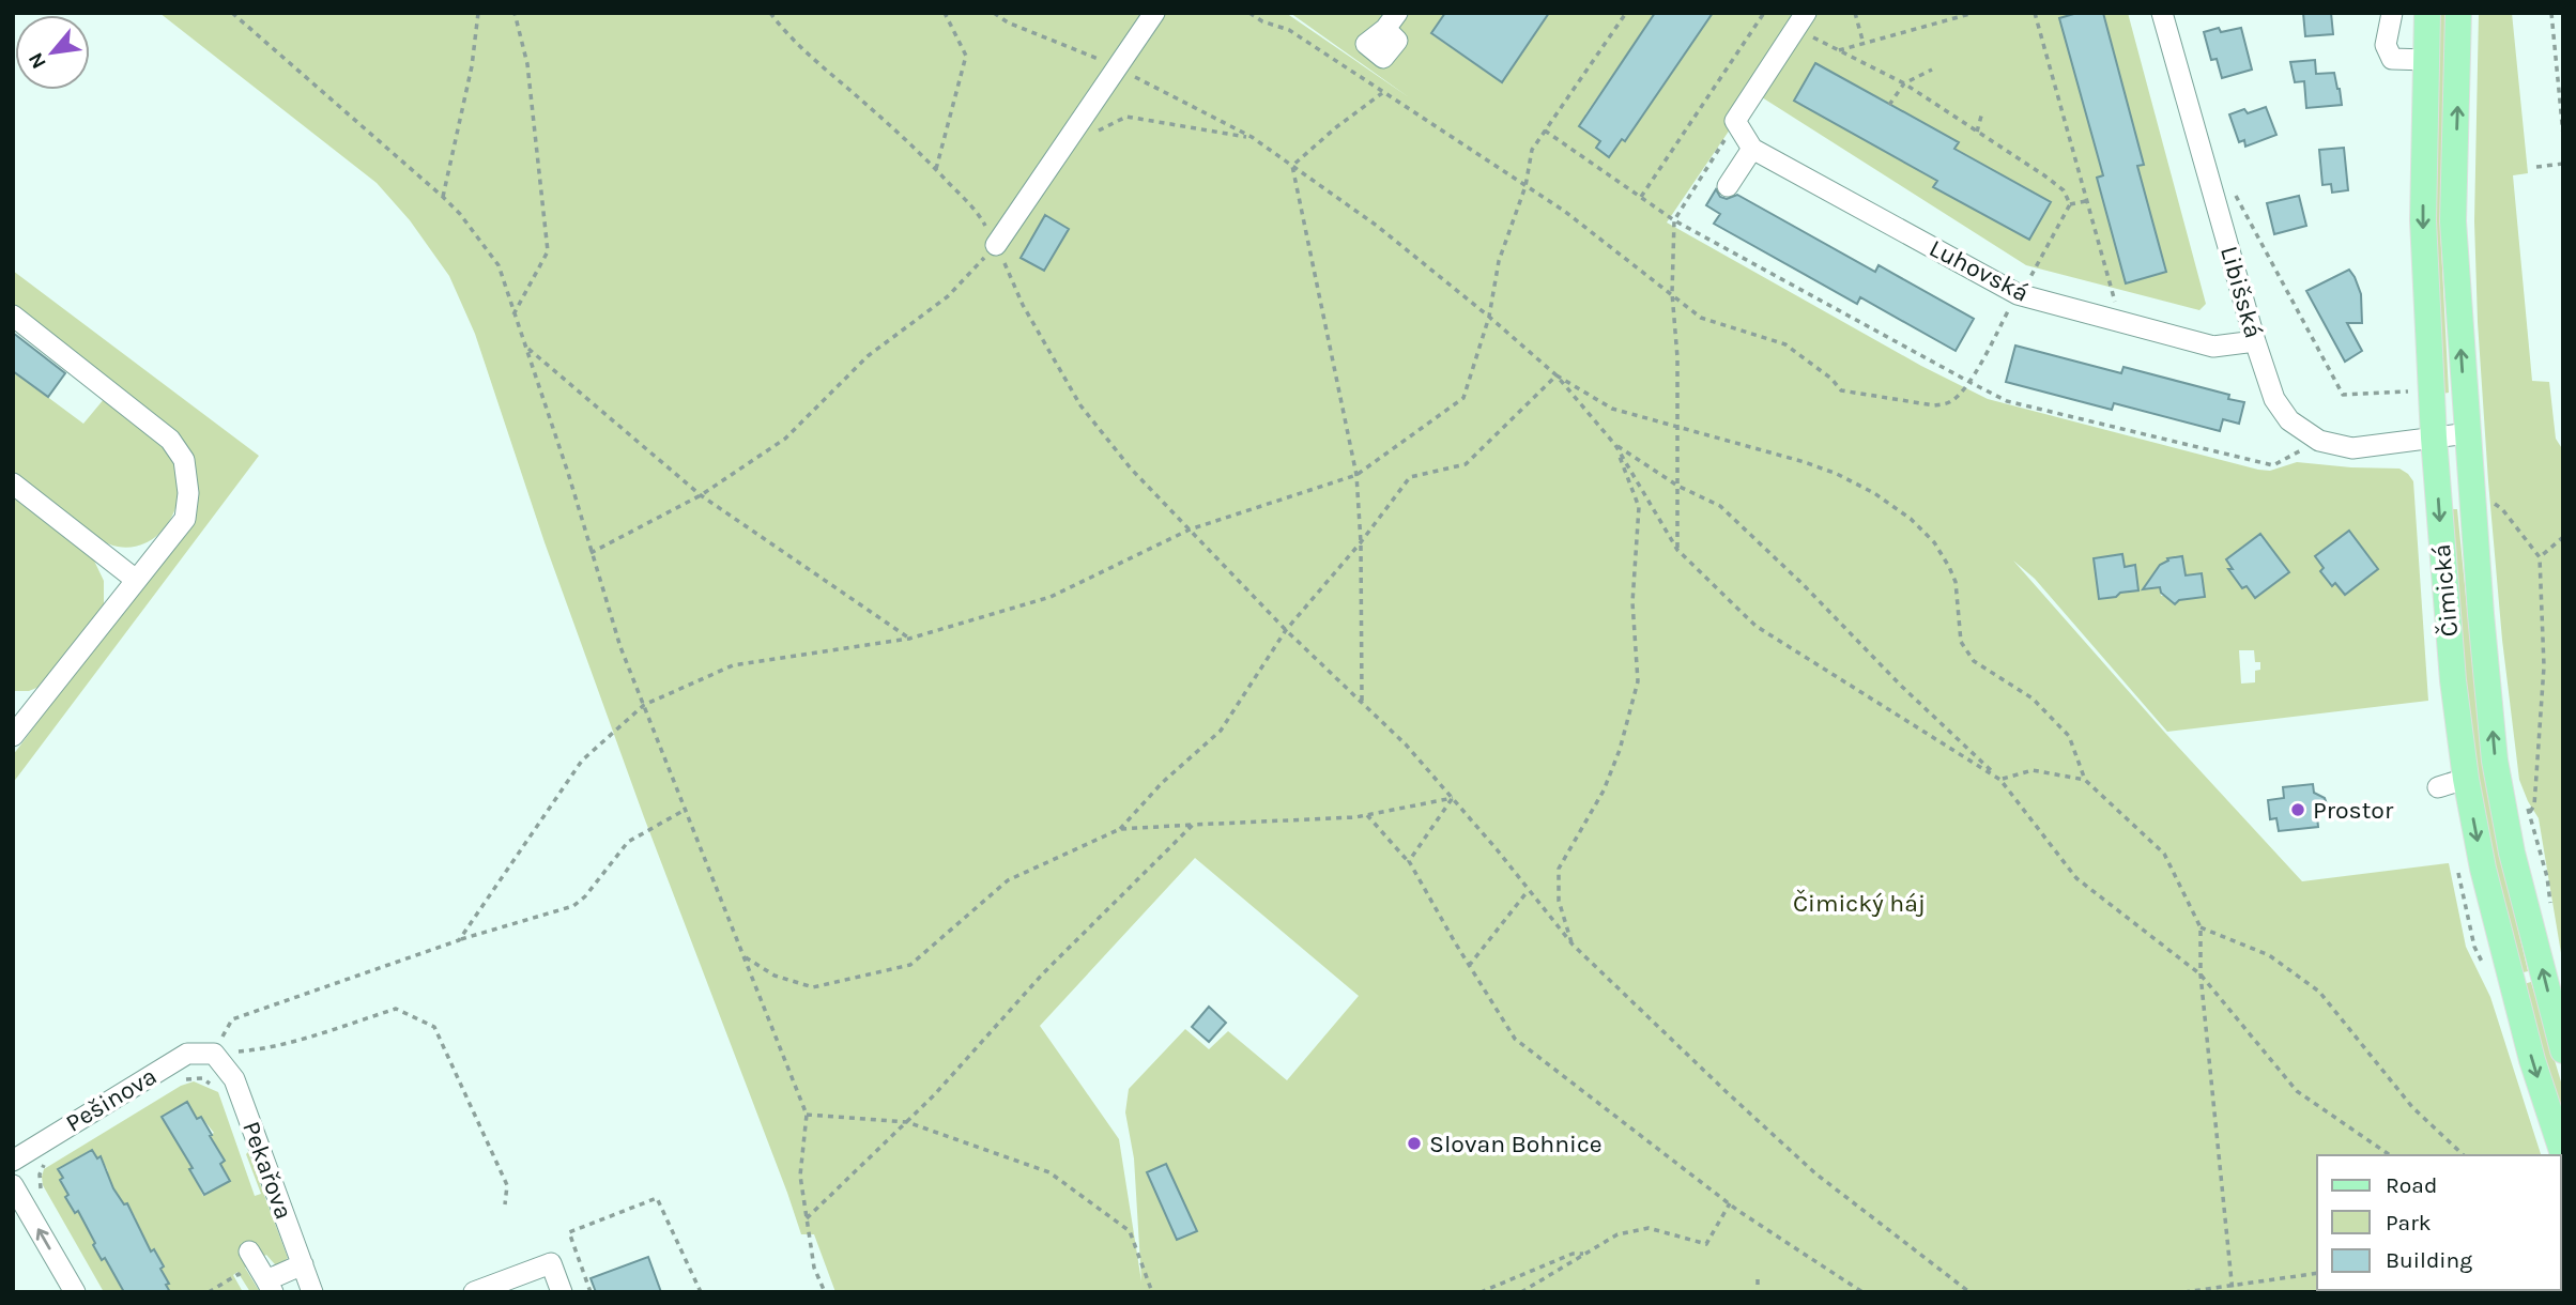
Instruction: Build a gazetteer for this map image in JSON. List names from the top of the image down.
{
  "streets": {
    "main road": ["Čimická"],
    "street": [
      "Luhovská",
      "Libišská",
      "Pešinova",
      "Pekařova"
    ]
  },
  "crossings": [
    ["Luhovská", "Libišská"],
    ["Libišská", "Čimická"],
    ["Pešinova", "Pekařova"]
  ],
  "parks": ["Čimický háj"],
  "places": ["Prostor", "Slovan Bohnice"],
  "legend": ["Road", "Park", "Building"],
  "north": "bottom left"
}
